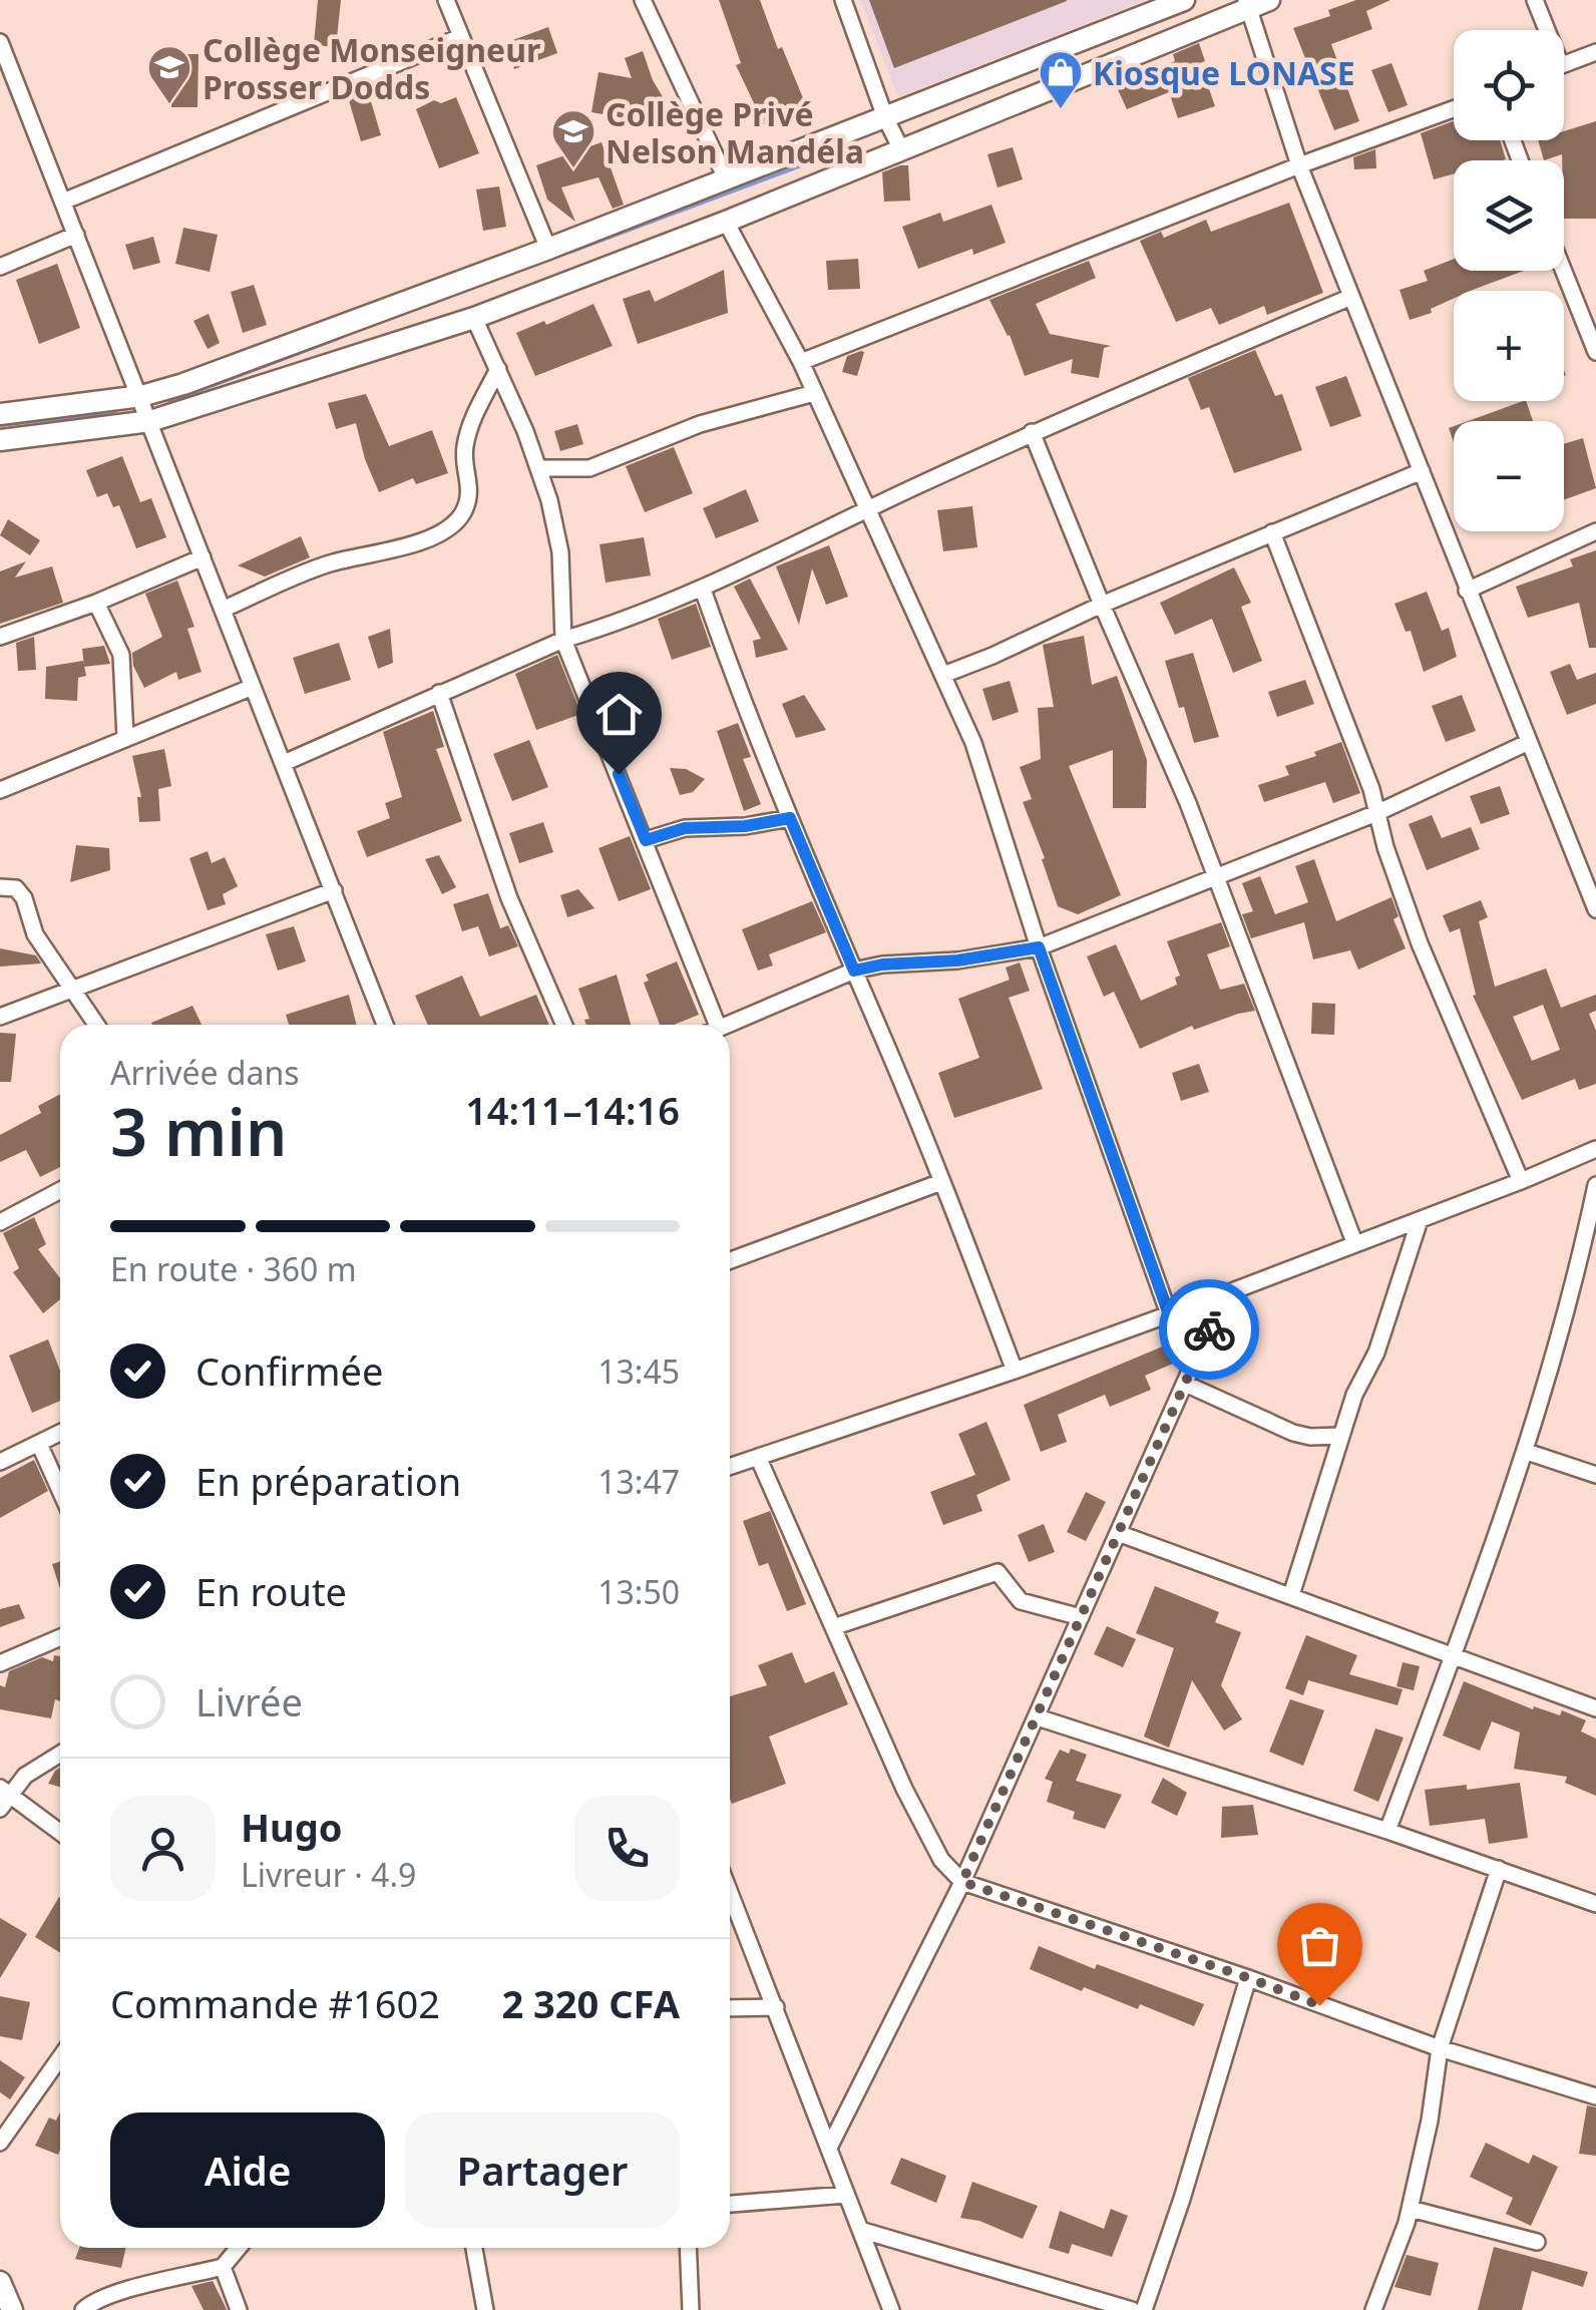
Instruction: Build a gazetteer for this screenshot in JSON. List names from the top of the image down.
{
  "places": {
    "school or university": ["Collège Monseigneur Prosser Dodds", "Collège Privé Nelson Mandéla"],
    "shop": ["Kiosque LONASE"]
  },
  "page": {
    "map_buttons": ["+", "−"],
    "heading": ["3 min", "Arrivée dans", "14:11–14:16"],
    "panel": [
      "Hugo",
      "Livreur · 4.9",
      "Commande #1602",
      "2 320 CFA"
    ],
    "bar": "En route · 360 m",
    "list": [
      ["Confirmée", "13:45"],
      ["En préparation", "13:47"],
      ["En route", "13:50"],
      "Livrée"
    ],
    "buttons": ["Aide", "Partager"]
  }
}
